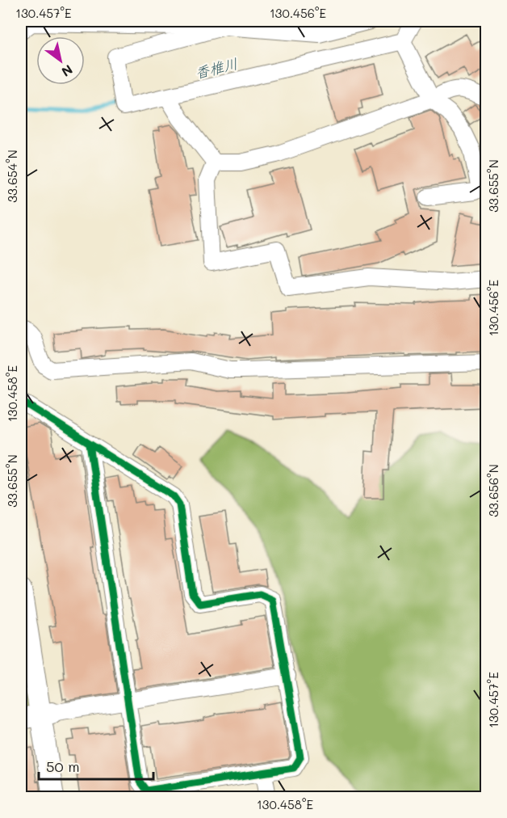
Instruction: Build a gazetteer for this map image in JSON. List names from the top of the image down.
{
  "water": ["香椎川"],
  "scale_bar": "50 m",
  "north": "bottom right",
  "coordinates": [
    "130.457°E",
    "130.456°E",
    "33.654°N",
    "33.655°N",
    "130.458°E",
    "33.656°N"
  ]
}
